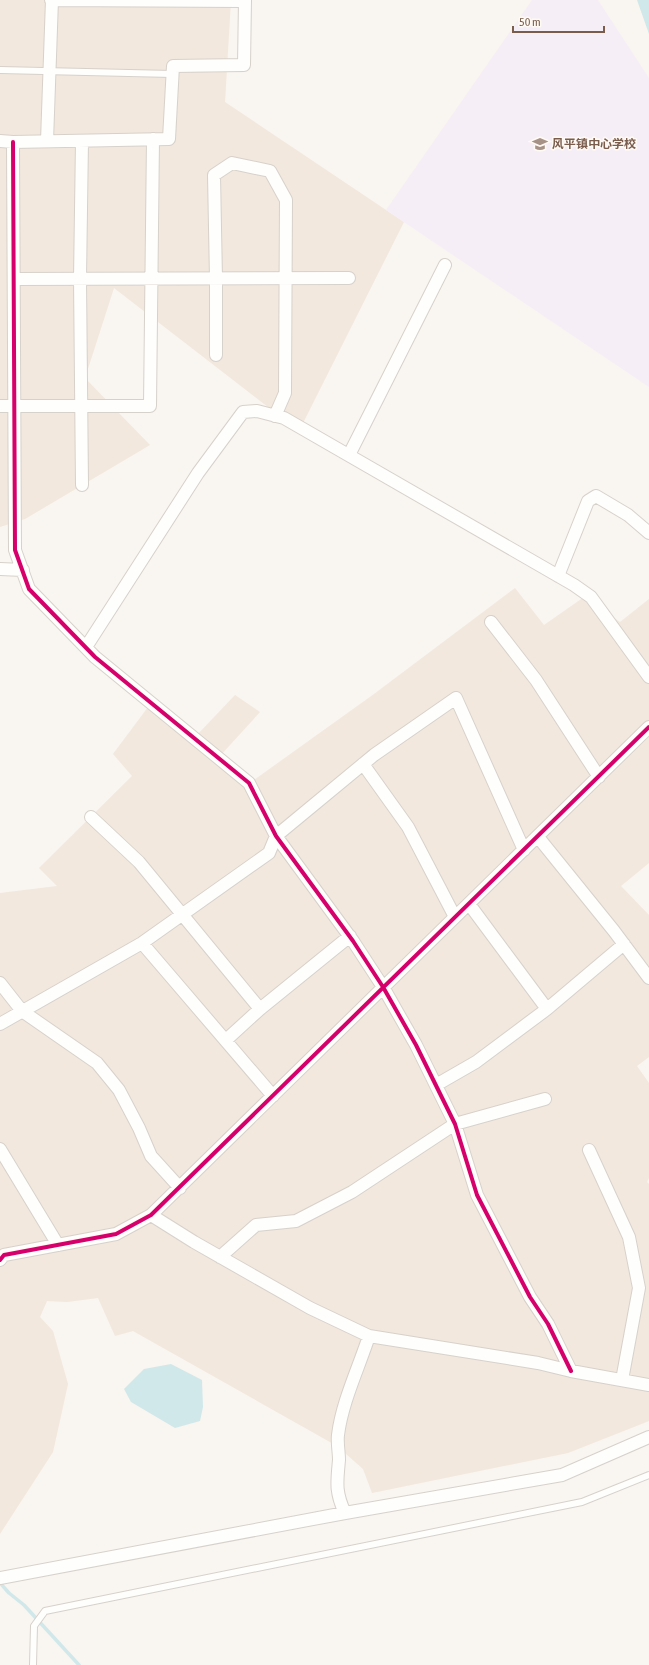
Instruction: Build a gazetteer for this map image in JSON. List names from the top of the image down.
{
  "places": {
    "school or university": ["风平镇中心学校"]
  },
  "scale_bar": "50 m"
}
